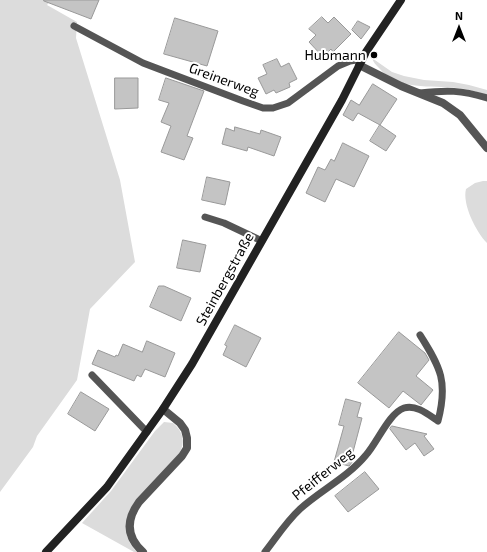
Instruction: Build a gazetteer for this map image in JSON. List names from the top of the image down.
{
  "streets": {
    "street": ["Steinbergstraße"],
    "lane": ["Greinerweg", "Pfeifferweg"]
  },
  "crossings": [
    ["Greinerweg", "Steinbergstraße"]
  ],
  "places": ["Hubmann"],
  "north": "top"
}
